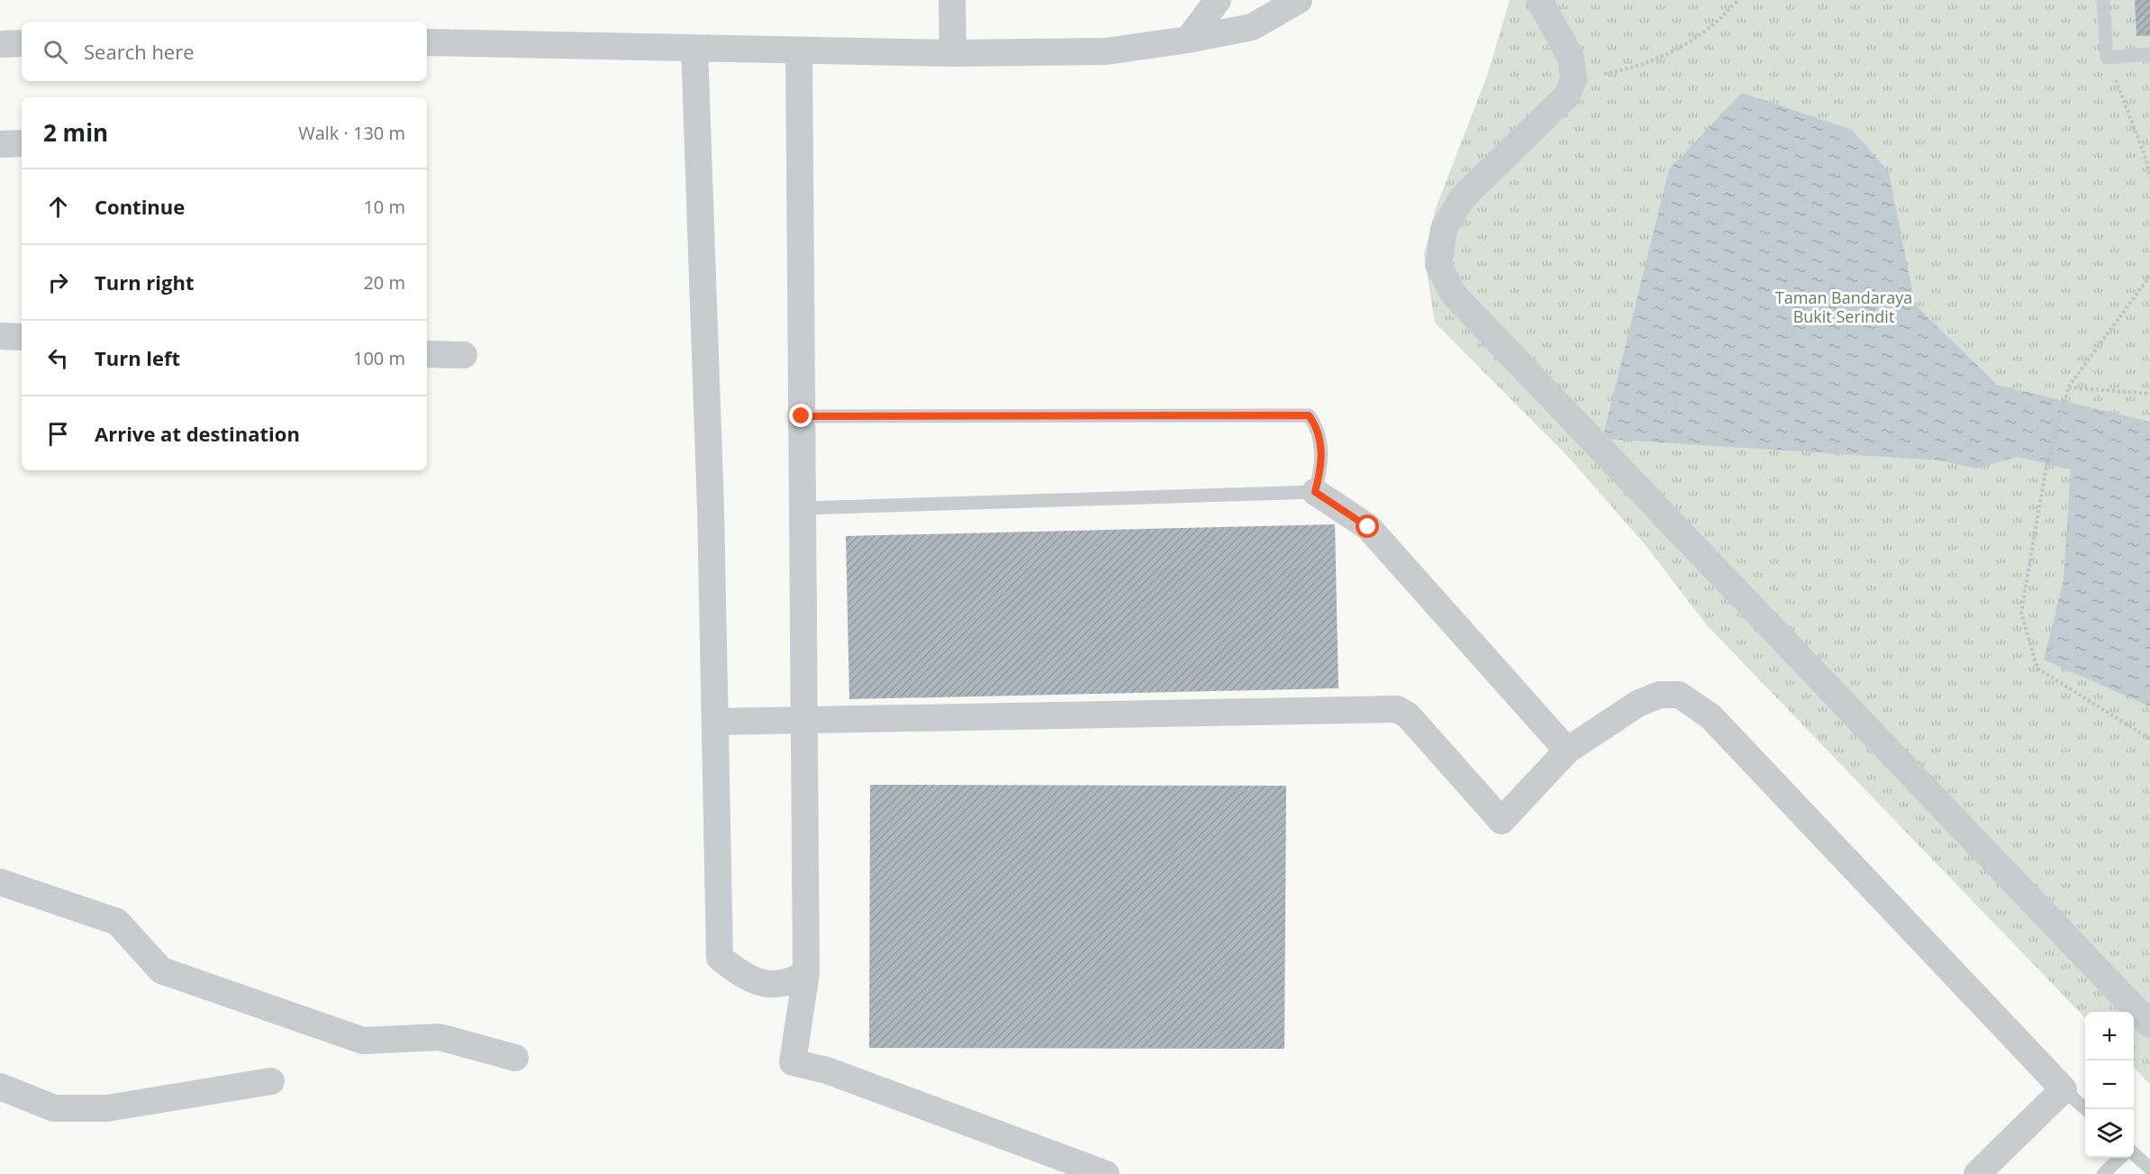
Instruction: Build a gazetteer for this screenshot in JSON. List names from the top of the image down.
{
  "parks": ["Taman Bandaraya Bukit Serindit"],
  "page": {
    "search": "Search here",
    "heading": ["2 min", "Walk · 130 m"],
    "list": [
      ["Continue", "10 m"],
      ["Turn right", "20 m"],
      ["Turn left", "100 m"],
      "Arrive at destination"
    ],
    "map_buttons": ["+", "−"]
  }
}
